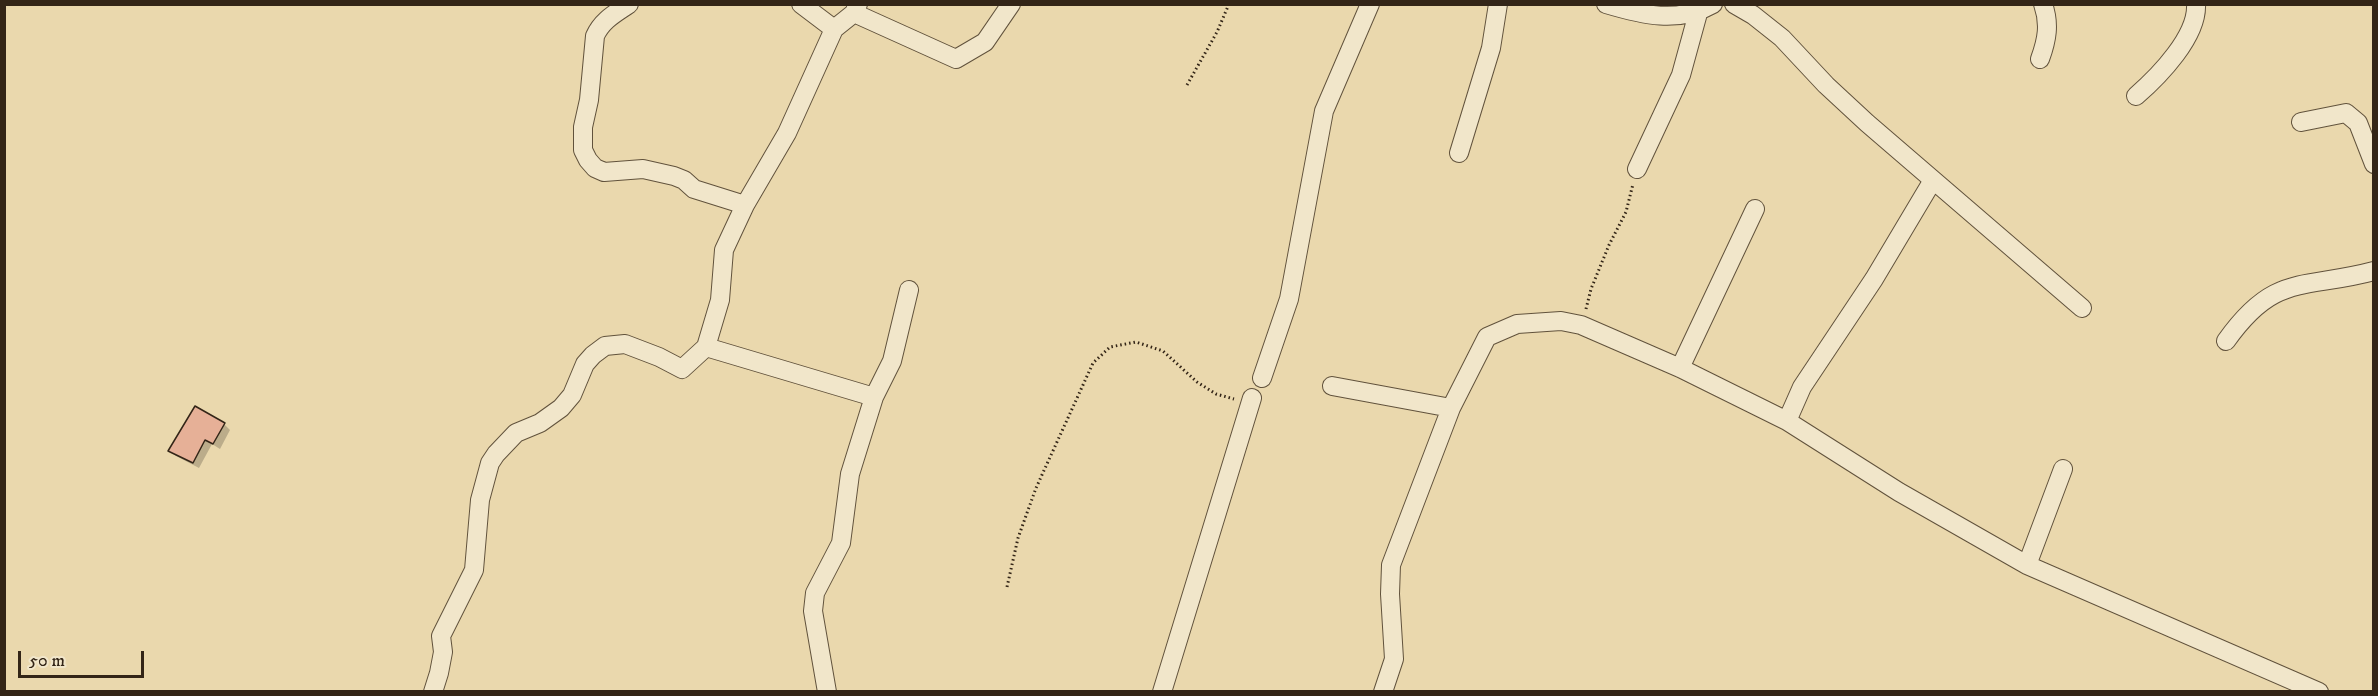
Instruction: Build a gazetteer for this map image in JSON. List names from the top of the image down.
{
  "scale_bar": "50 m"
}
